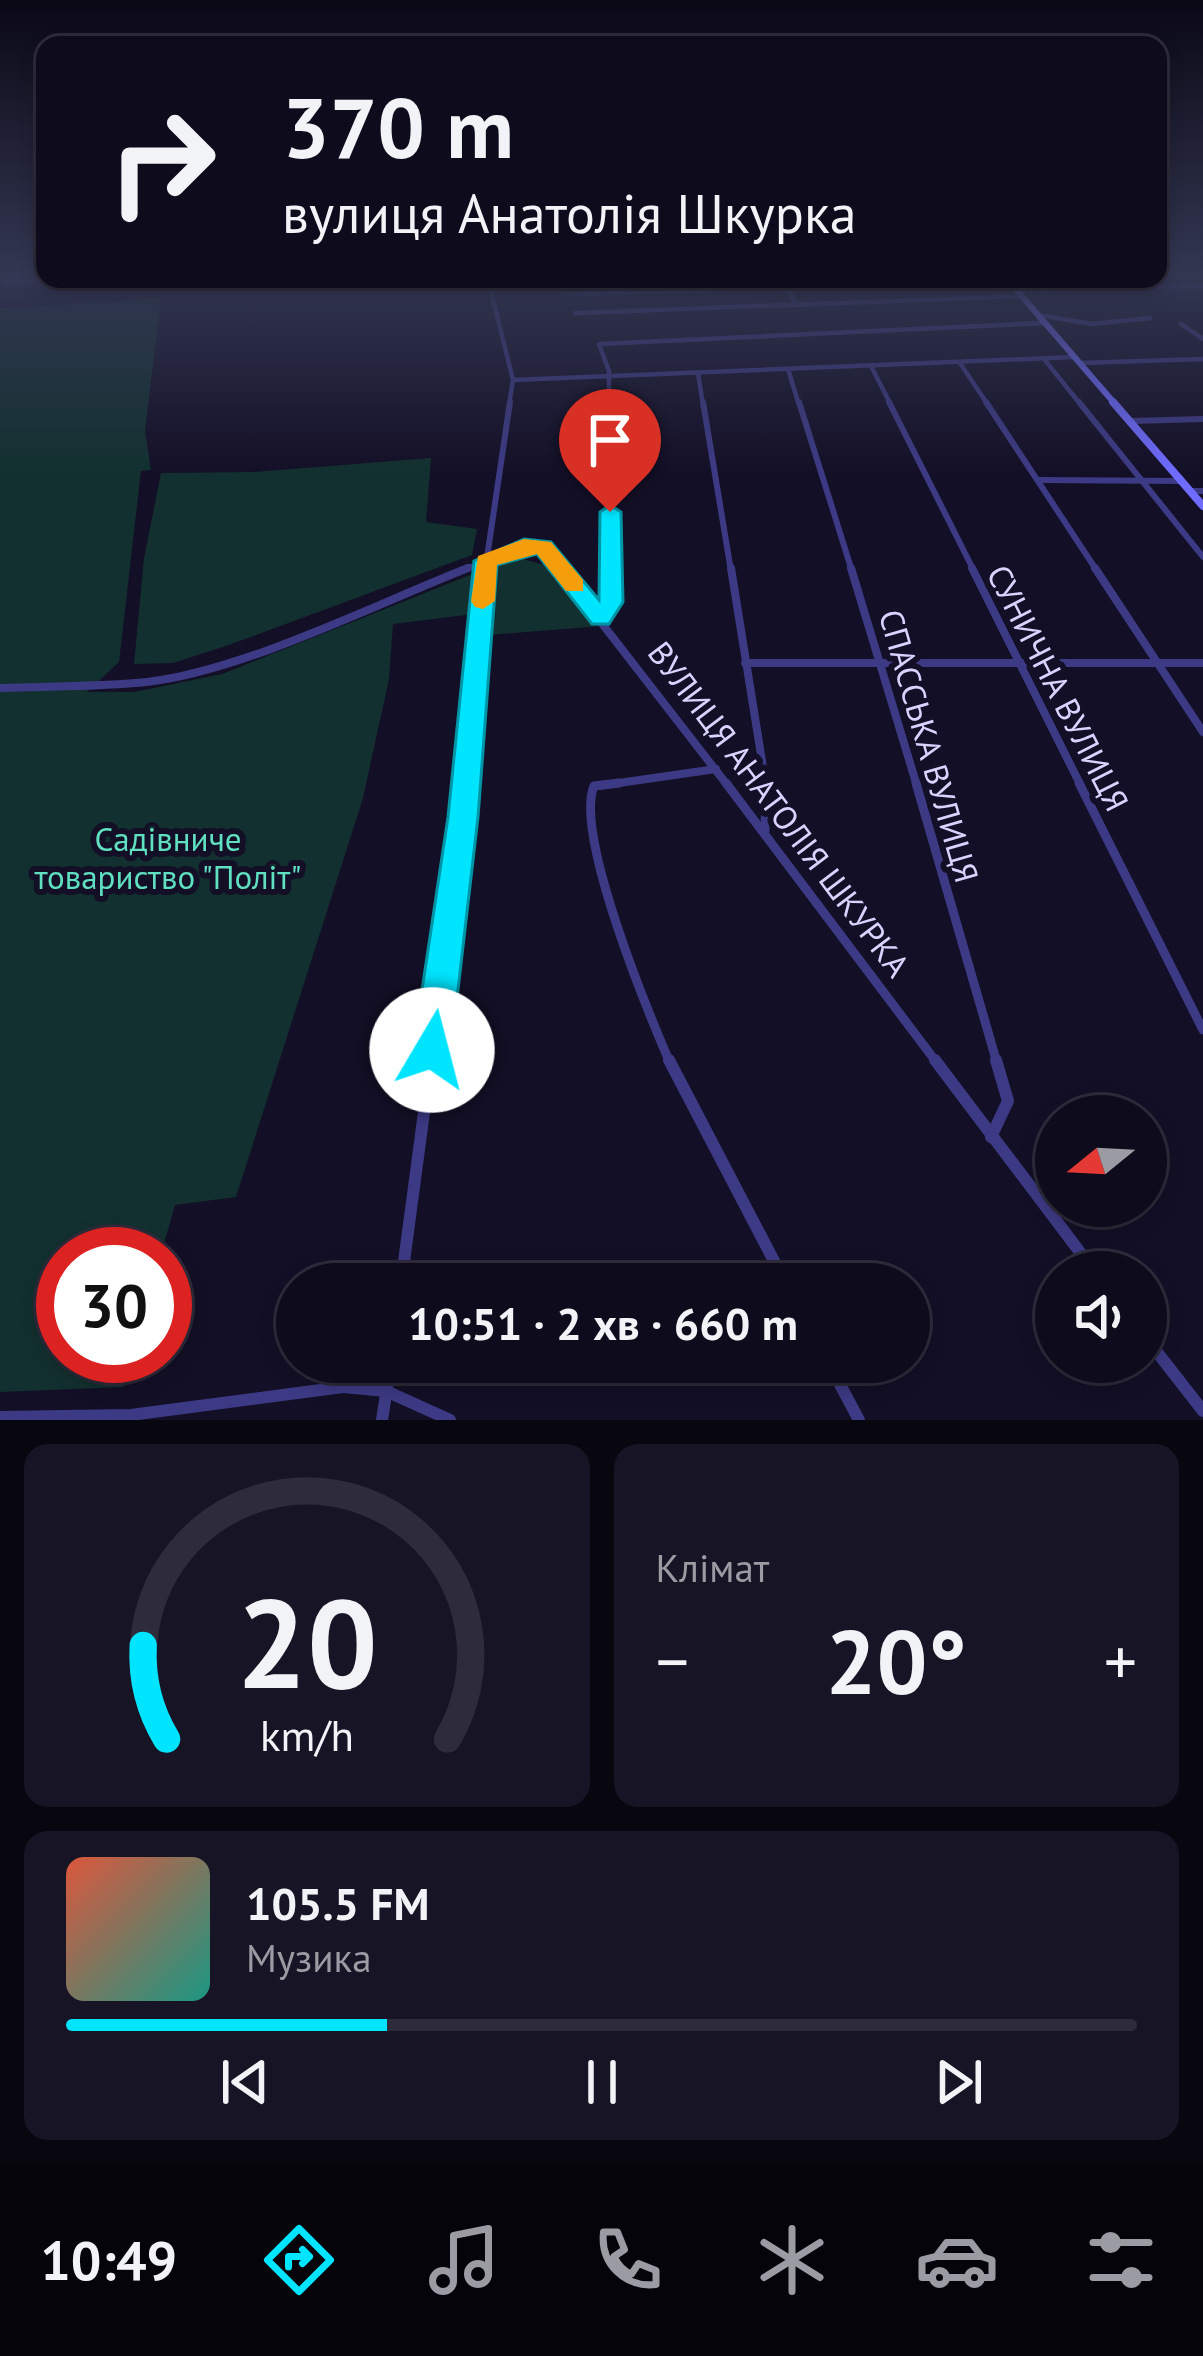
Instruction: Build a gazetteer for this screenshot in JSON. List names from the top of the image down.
{
  "streets": {
    "street": ["СУНИЧНА ВУЛИЦЯ", "СПАССЬКА ВУЛИЦЯ", "ВУЛИЦЯ АНАТОЛІЯ ШКУРКА"]
  },
  "crossings": [
    ["СПАССЬКА ВУЛИЦЯ", "ВУЛИЦЯ АНАТОЛІЯ ШКУРКА"]
  ],
  "parks": ["Садівниче товариство \"Політ\""],
  "north": "left",
  "page": {
    "turn": ["370 m", "вулиця Анатолія Шкурка"],
    "limit": "30",
    "trip": "10:51 · 2 хв · 660 m",
    "tile": "Клімат",
    "heat": ["−", "20°", "+"],
    "song": ["105.5 FM", "Музика"],
    "tabs": "10:49",
    "gauge": ["20", "km/h"]
  }
}
